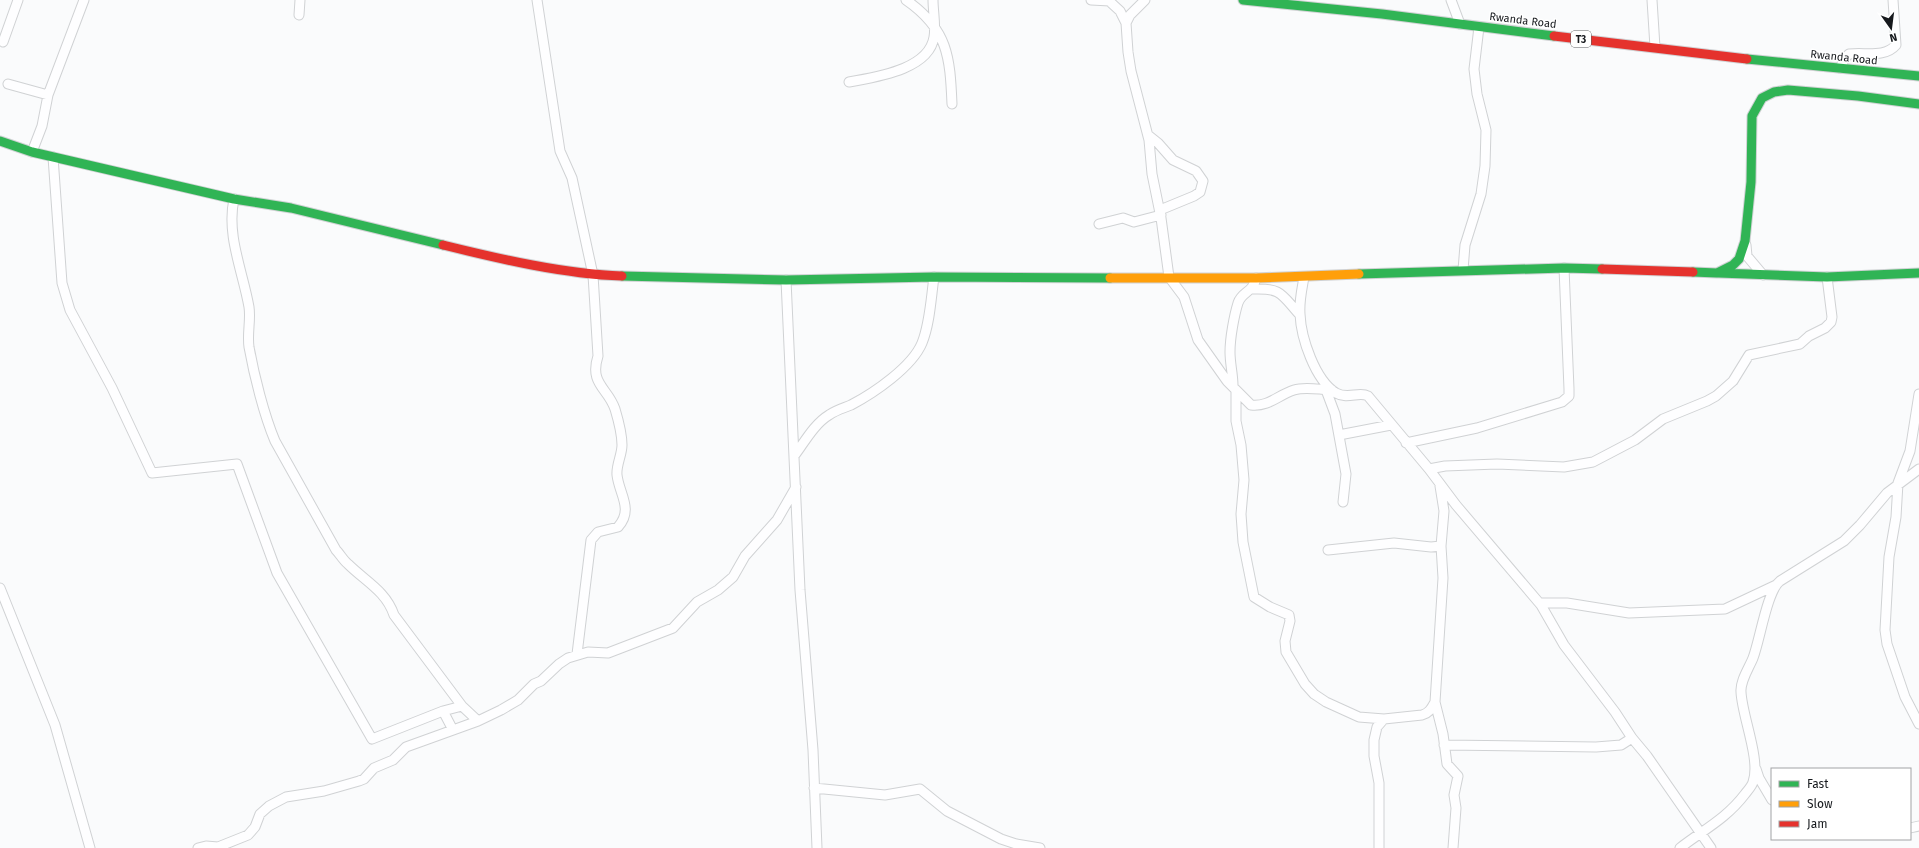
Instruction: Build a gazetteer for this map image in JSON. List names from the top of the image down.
{
  "streets": {
    "main road": ["Rwanda Road", "T3"]
  },
  "legend": ["Fast", "Slow", "Jam"],
  "north": "bottom"
}
